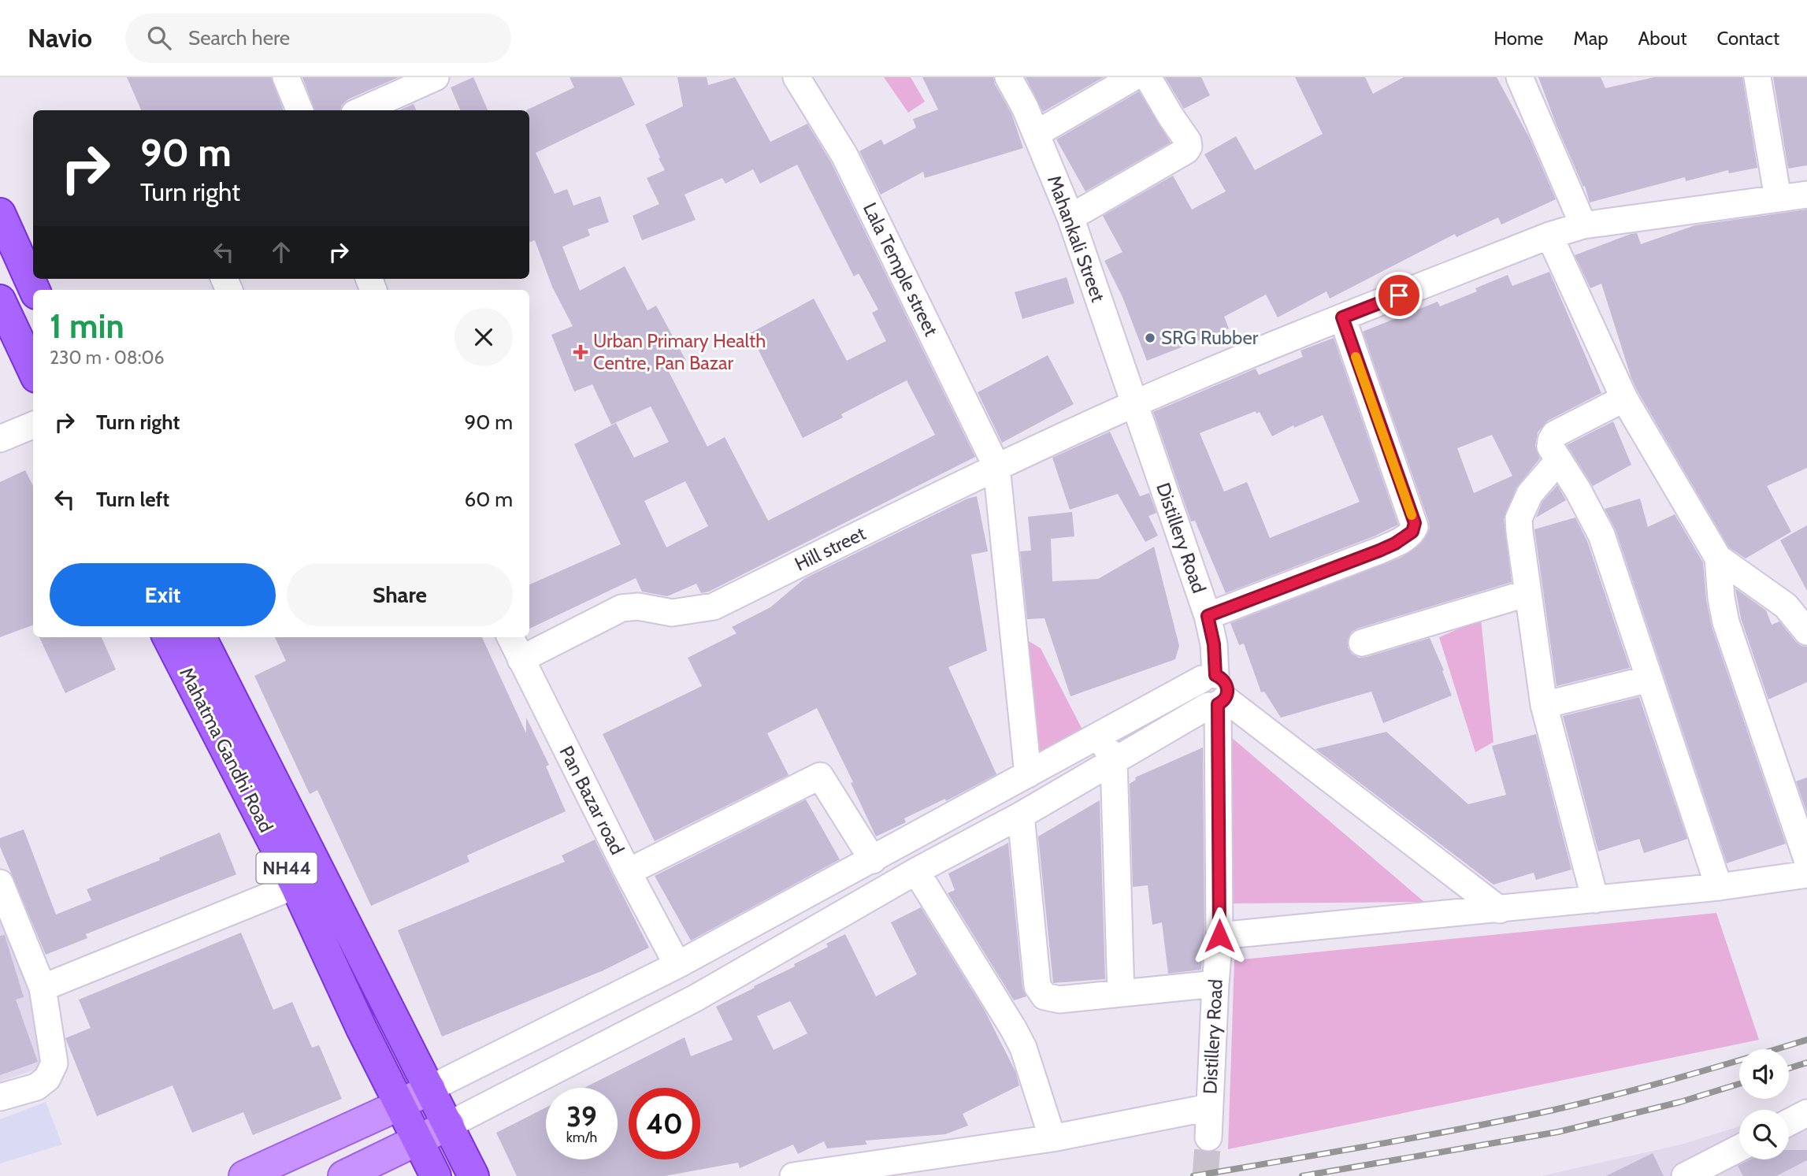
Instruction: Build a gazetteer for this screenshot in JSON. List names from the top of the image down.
{
  "streets": {
    "highway": ["Mahatma Gandhi Road", "NH44"],
    "street": [
      "Mahankali Street",
      "Lala Temple street",
      "Distillery Road",
      "Hill street",
      "Pan Bazar road"
    ]
  },
  "crossings": [
    ["Mahankali Street", "Distillery Road"],
    ["Mahankali Street", "Hill street"],
    ["Lala Temple street", "Hill street"],
    ["Distillery Road", "Hill street"],
    ["Hill street", "Pan Bazar road"],
    ["Mahatma Gandhi Road", "NH44"]
  ],
  "places": {
    "other": ["SRG Rubber"],
    "health": ["Urban Primary Health Centre, Pan Bazar"]
  },
  "page": {
    "header": "Navio",
    "search": "Search here",
    "nav": [
      "Home",
      "Map",
      "About",
      "Contact"
    ],
    "turn": ["90 m", "Turn right"],
    "heading": ["1 min", "230 m · 08:06"],
    "list": [
      {
        "name": "Turn right",
        "value": "90 m"
      },
      {
        "name": "Turn left",
        "value": "60 m"
      }
    ],
    "buttons": ["Exit", "Share"],
    "speed": "39 km/h",
    "limit": "40"
  }
}
